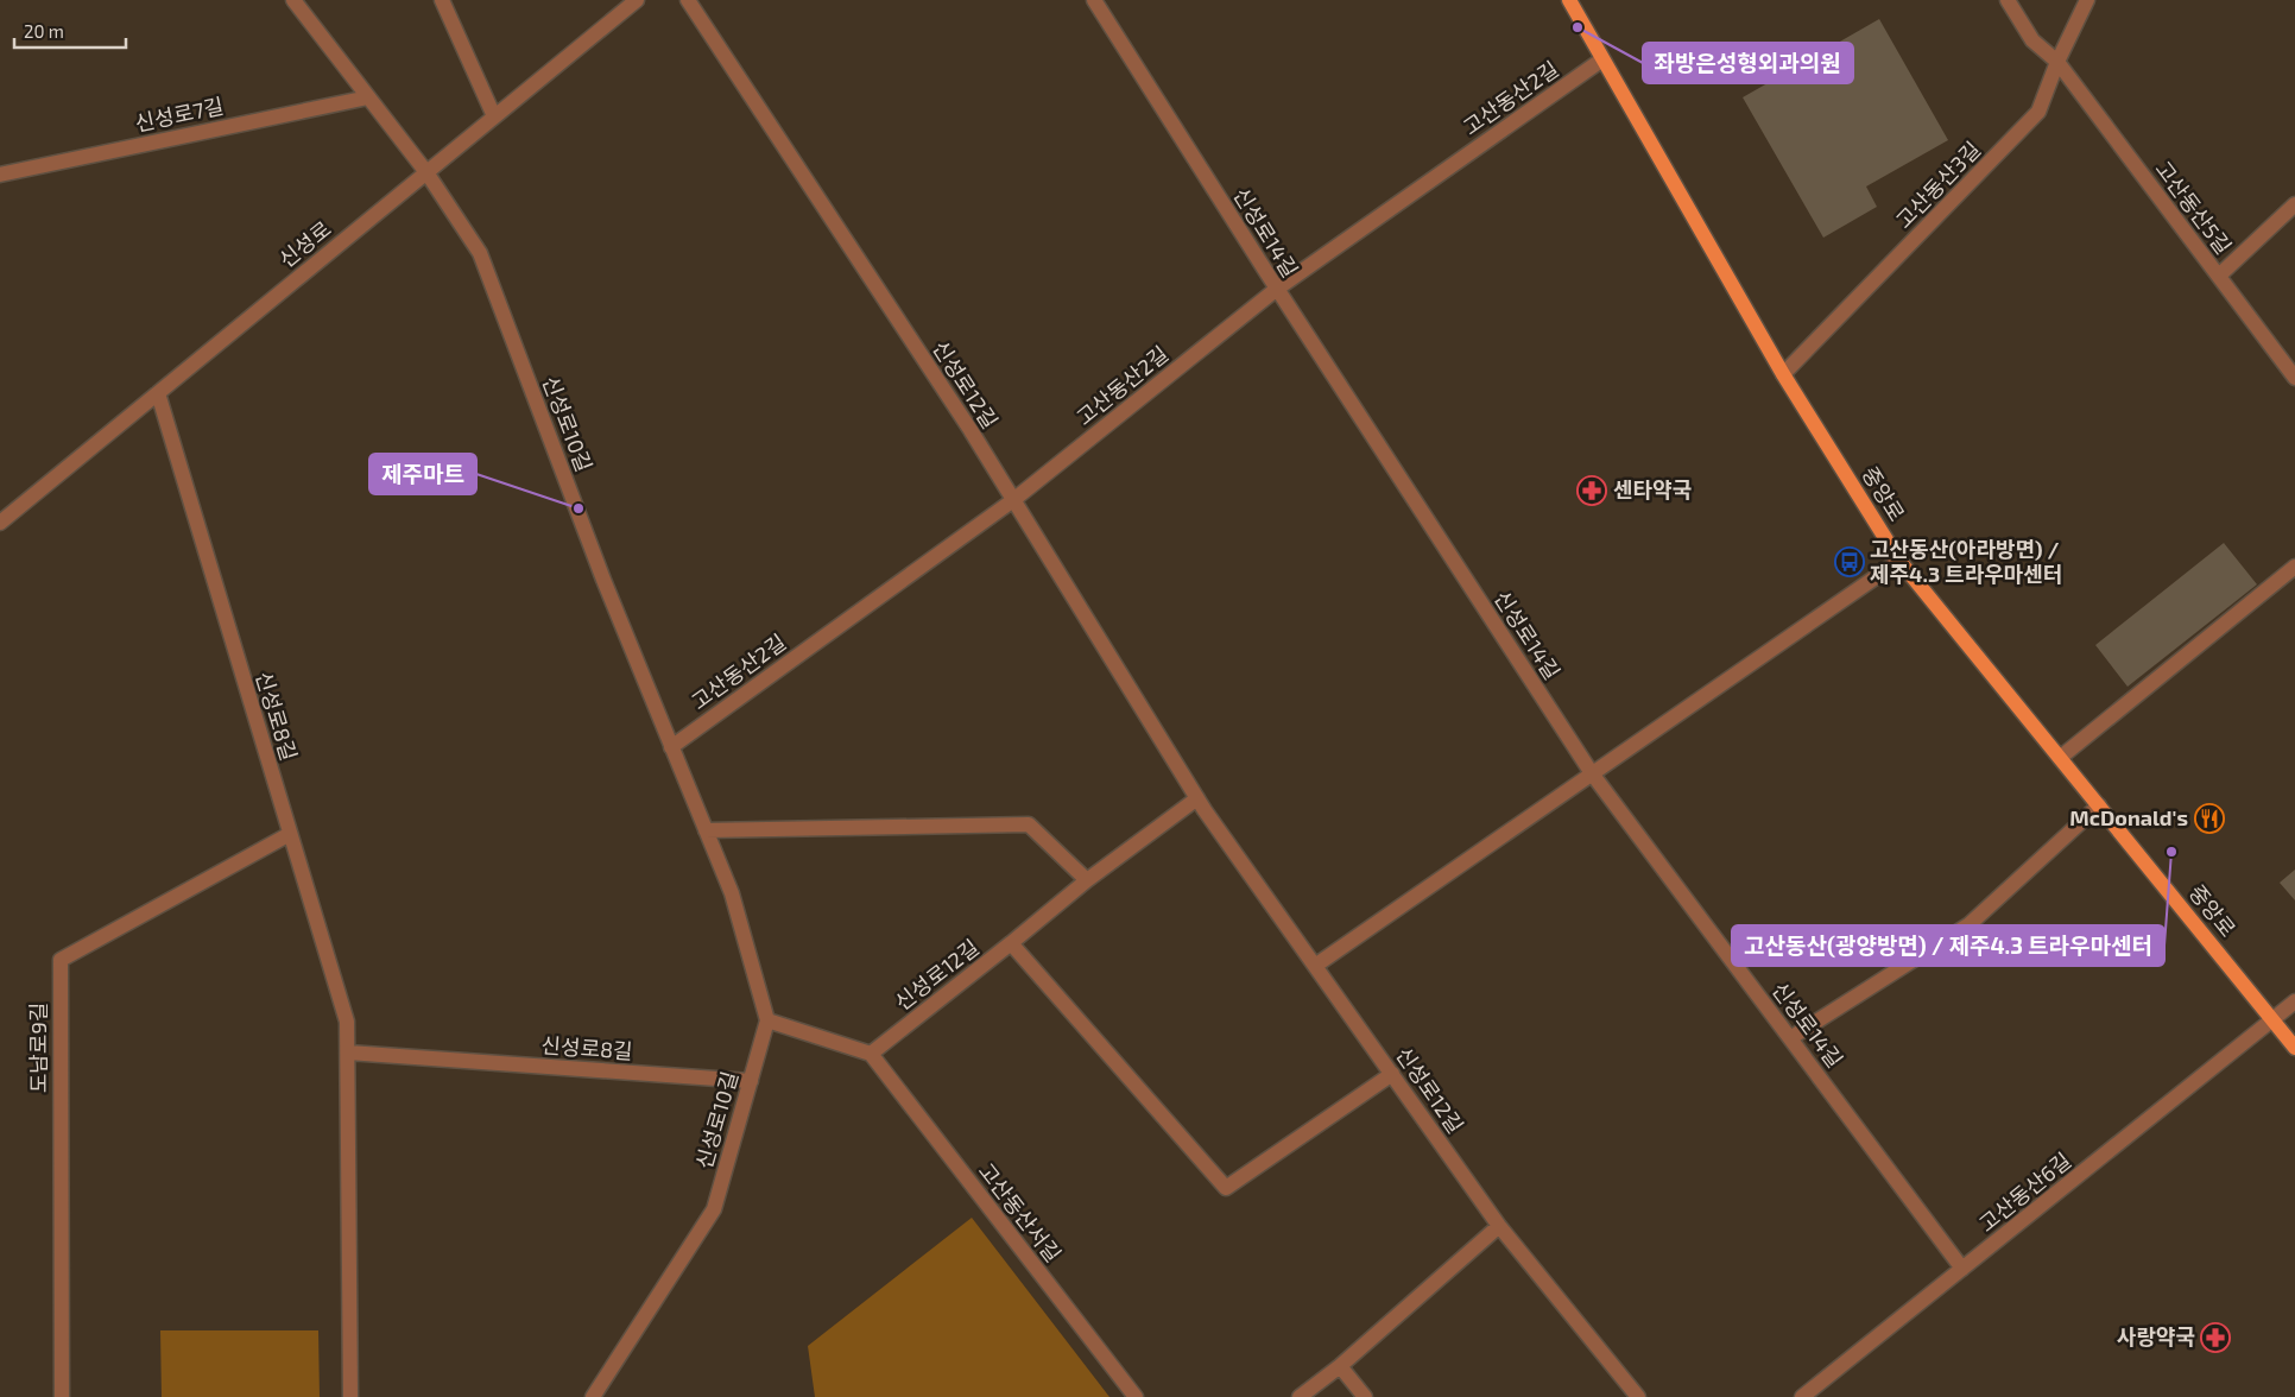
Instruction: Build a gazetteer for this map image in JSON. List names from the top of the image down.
{
  "streets": {
    "main road": ["중앙로"],
    "street": [
      "고산동산2길",
      "신성로7길",
      "고산동산3길",
      "고산동산5길",
      "신성로14길",
      "신성로",
      "신성로12길",
      "신성로10길",
      "신성로8길",
      "도남로9길",
      "고산동산6길",
      "고산동산서길"
    ]
  },
  "crossings": [
    ["고산동산2길", "신성로14길"],
    ["고산동산2길", "신성로12길"],
    ["고산동산2길", "신성로10길"],
    ["고산동산2길", "중앙로"],
    ["신성로7길", "신성로10길"],
    ["고산동산3길", "고산동산5길"],
    ["고산동산3길", "중앙로"],
    ["신성로14길", "고산동산6길"],
    ["신성로", "신성로10길"],
    ["신성로", "신성로8길"],
    ["신성로12길", "고산동산서길"],
    ["신성로10길", "신성로8길"],
    ["중앙로", "고산동산6길"],
    ["신성로8길", "도남로9길"]
  ],
  "places": {
    "other": ["좌방은성형외과의원", "제주마트", "고산동산(광양방면) / 제주4.3 트라우마센터"],
    "pharmacy": ["센타약국", "사랑약국"],
    "bus stop": ["고산동산(아라방면) / 제주4.3 트라우마센터"],
    "restaurant": ["McDonald's"]
  },
  "scale_bar": "20 m"
}
